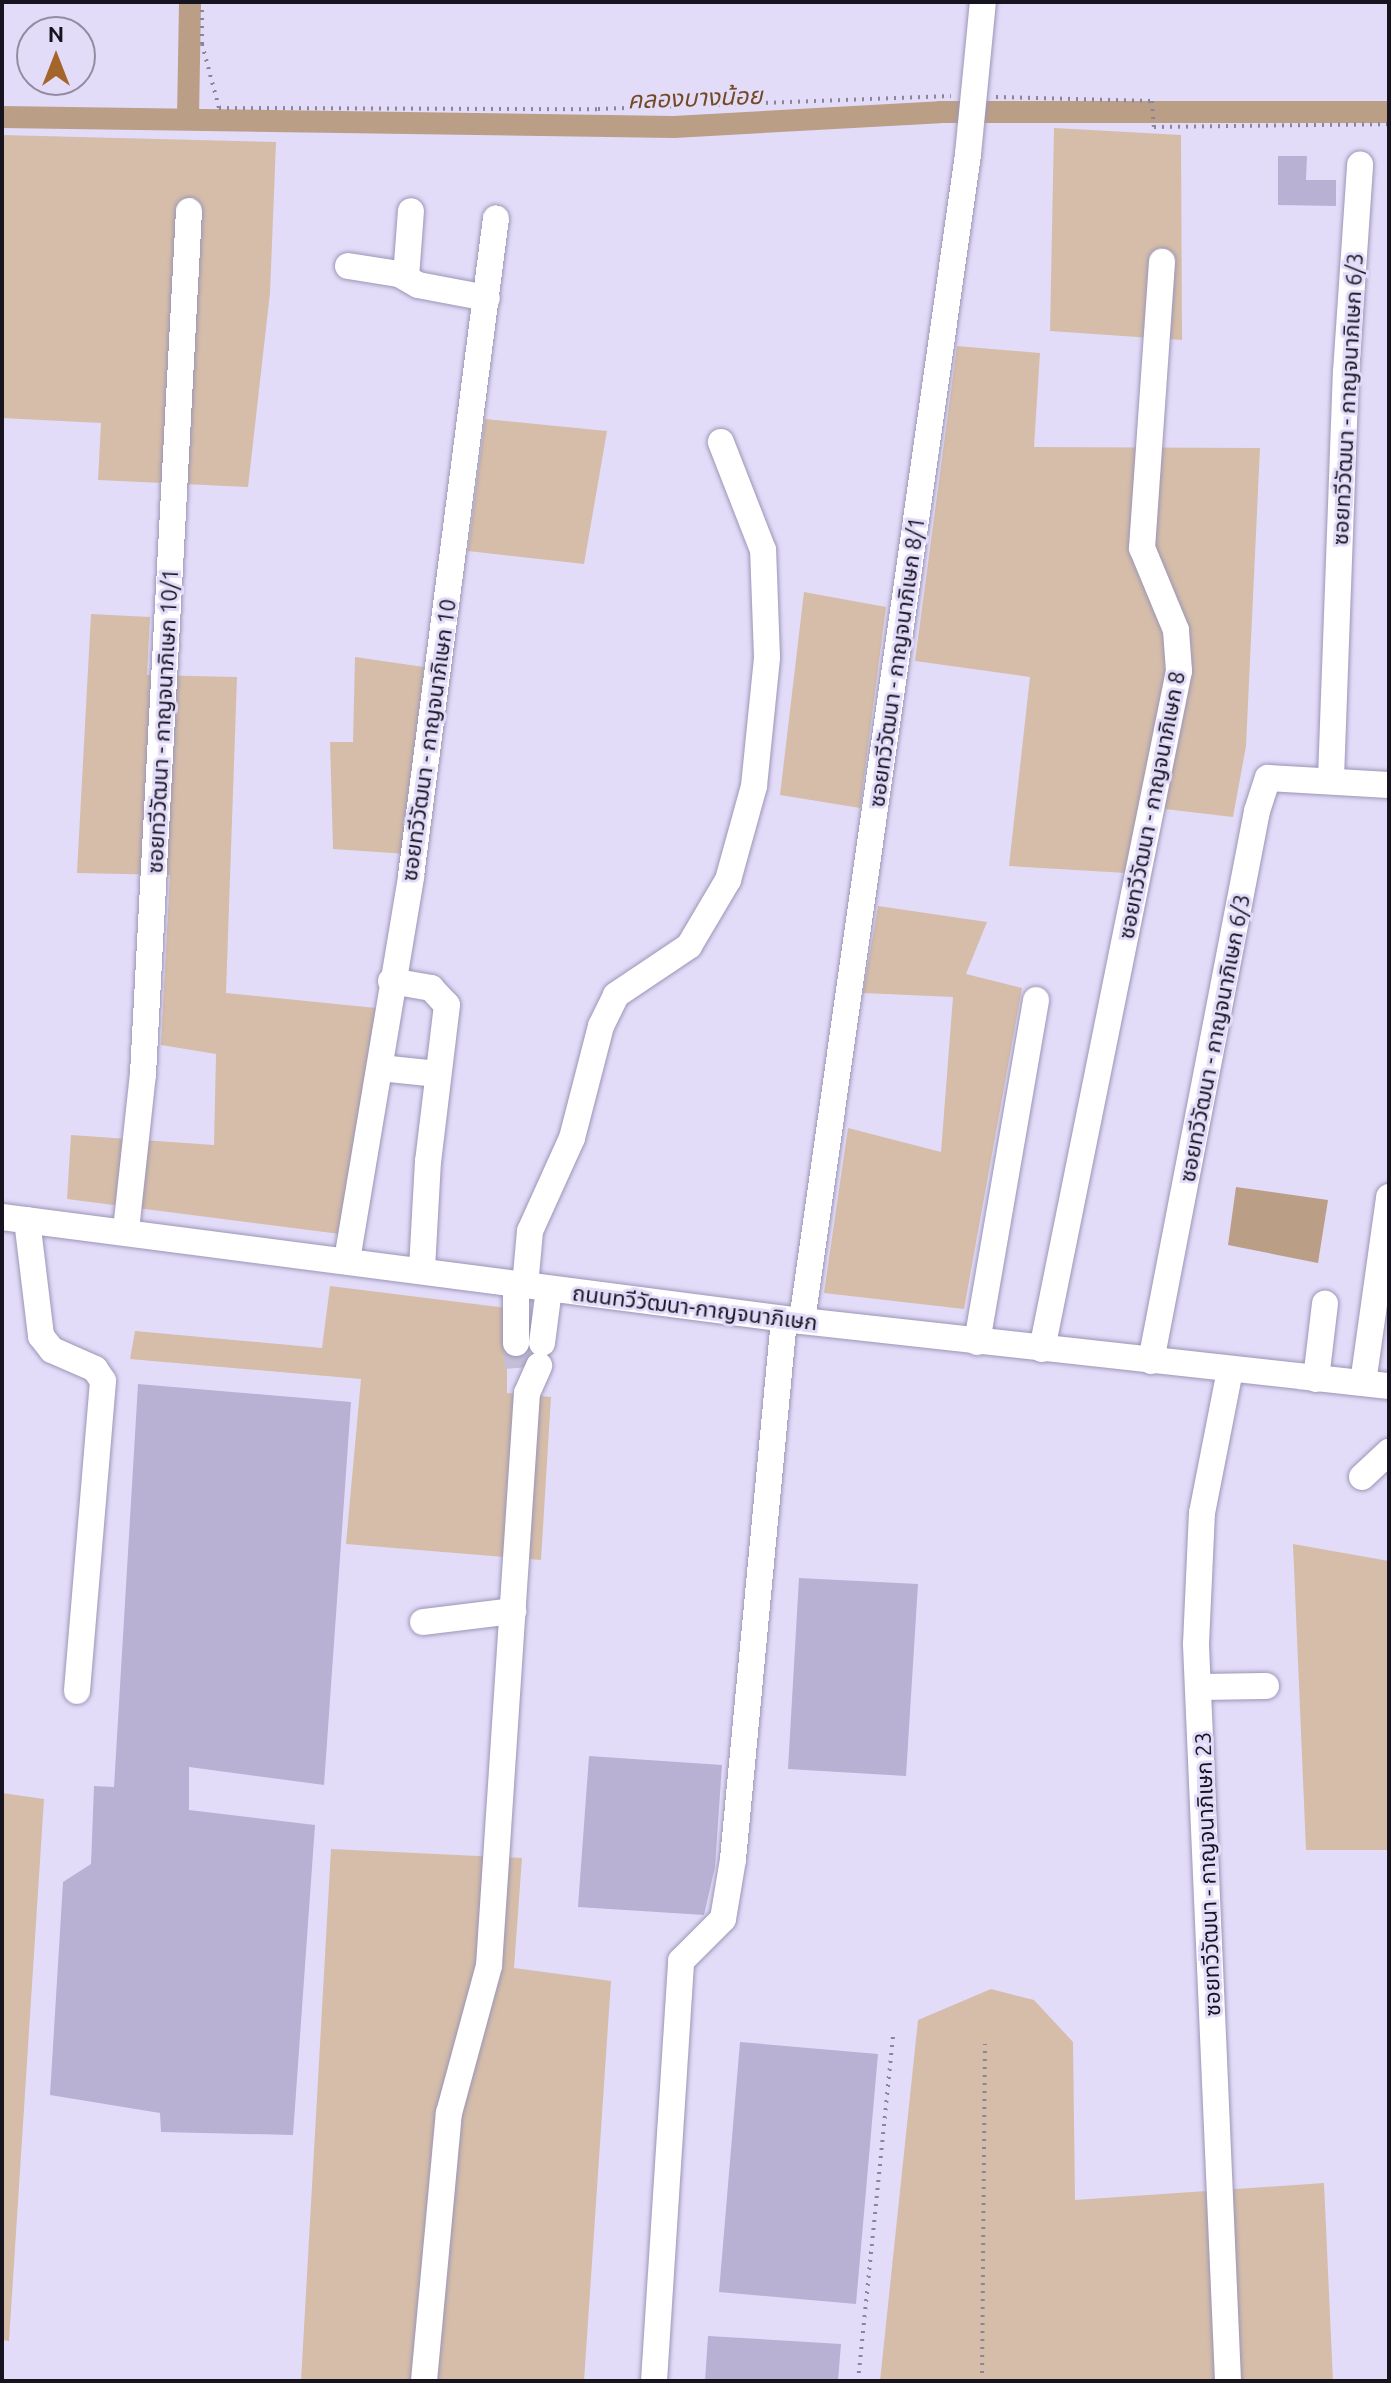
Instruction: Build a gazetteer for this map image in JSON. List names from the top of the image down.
{
  "streets": {
    "street": [
      "ซอยทวีวัฒนา - กาญจนาภิเษก 6/3",
      "ซอยทวีวัฒนา - กาญจนาภิเษก 8/1",
      "ซอยทวีวัฒนา - กาญจนาภิเษก 10/1",
      "ซอยทวีวัฒนา - กาญจนาภิเษก 10",
      "ซอยทวีวัฒนา - กาญจนาภิเษก 8",
      "ถนนทวีวัฒนา-กาญจนาภิเษก",
      "ซอยทวีวัฒนา - กาญจนาภิเษก 23"
    ]
  },
  "crossings": [
    ["ซอยทวีวัฒนา - กาญจนาภิเษก 6/3", "ถนนทวีวัฒนา-กาญจนาภิเษก"],
    ["ซอยทวีวัฒนา - กาญจนาภิเษก 8/1", "ถนนทวีวัฒนา-กาญจนาภิเษก"],
    ["ซอยทวีวัฒนา - กาญจนาภิเษก 10/1", "ถนนทวีวัฒนา-กาญจนาภิเษก"],
    ["ซอยทวีวัฒนา - กาญจนาภิเษก 10", "ถนนทวีวัฒนา-กาญจนาภิเษก"],
    ["ซอยทวีวัฒนา - กาญจนาภิเษก 8", "ถนนทวีวัฒนา-กาญจนาภิเษก"],
    ["ถนนทวีวัฒนา-กาญจนาภิเษก", "ซอยทวีวัฒนา - กาญจนาภิเษก 23"]
  ],
  "water": ["คลองบางน้อย"],
  "north": "top"
}
